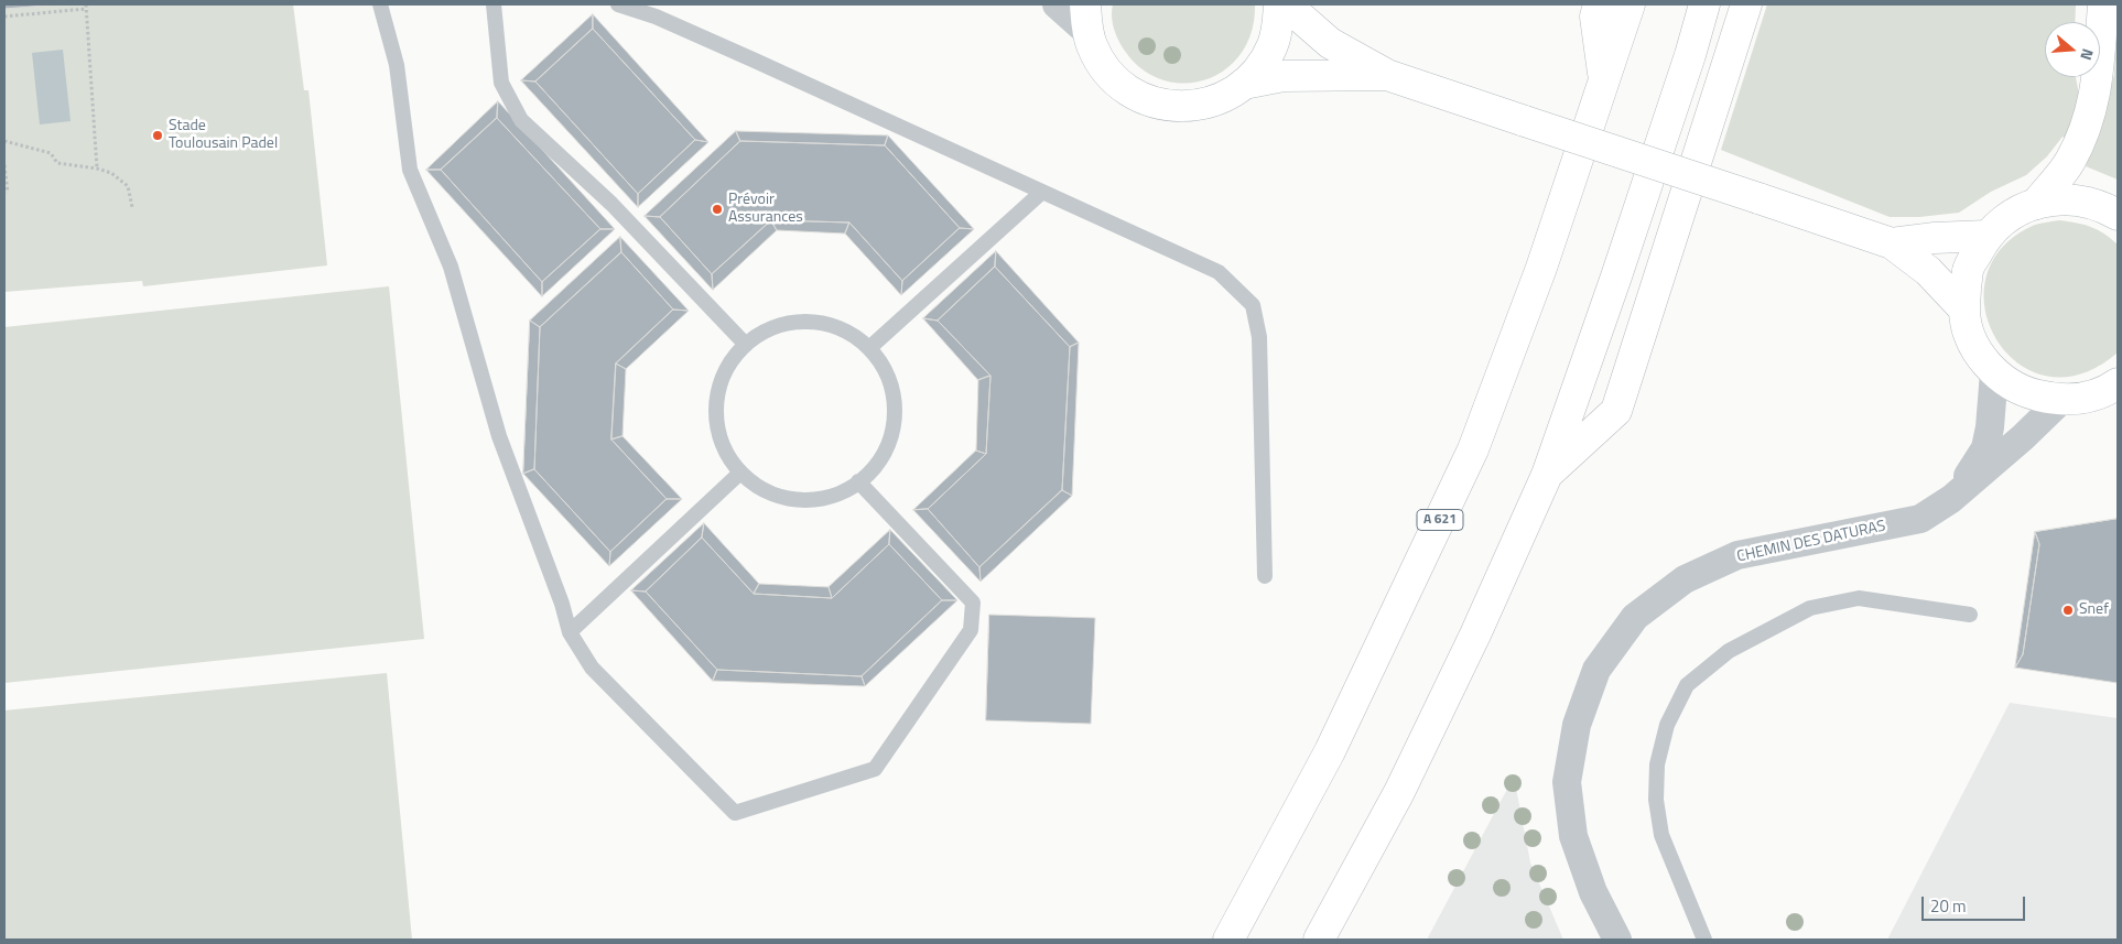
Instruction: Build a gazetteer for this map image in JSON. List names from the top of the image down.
{
  "streets": {
    "main road": ["A 621"],
    "street": ["CHEMIN DES DATURAS"]
  },
  "places": ["Stade Toulousain Padel", "Prévoir Assurances", "Snef"],
  "scale_bar": "20 m",
  "north": "right"
}
